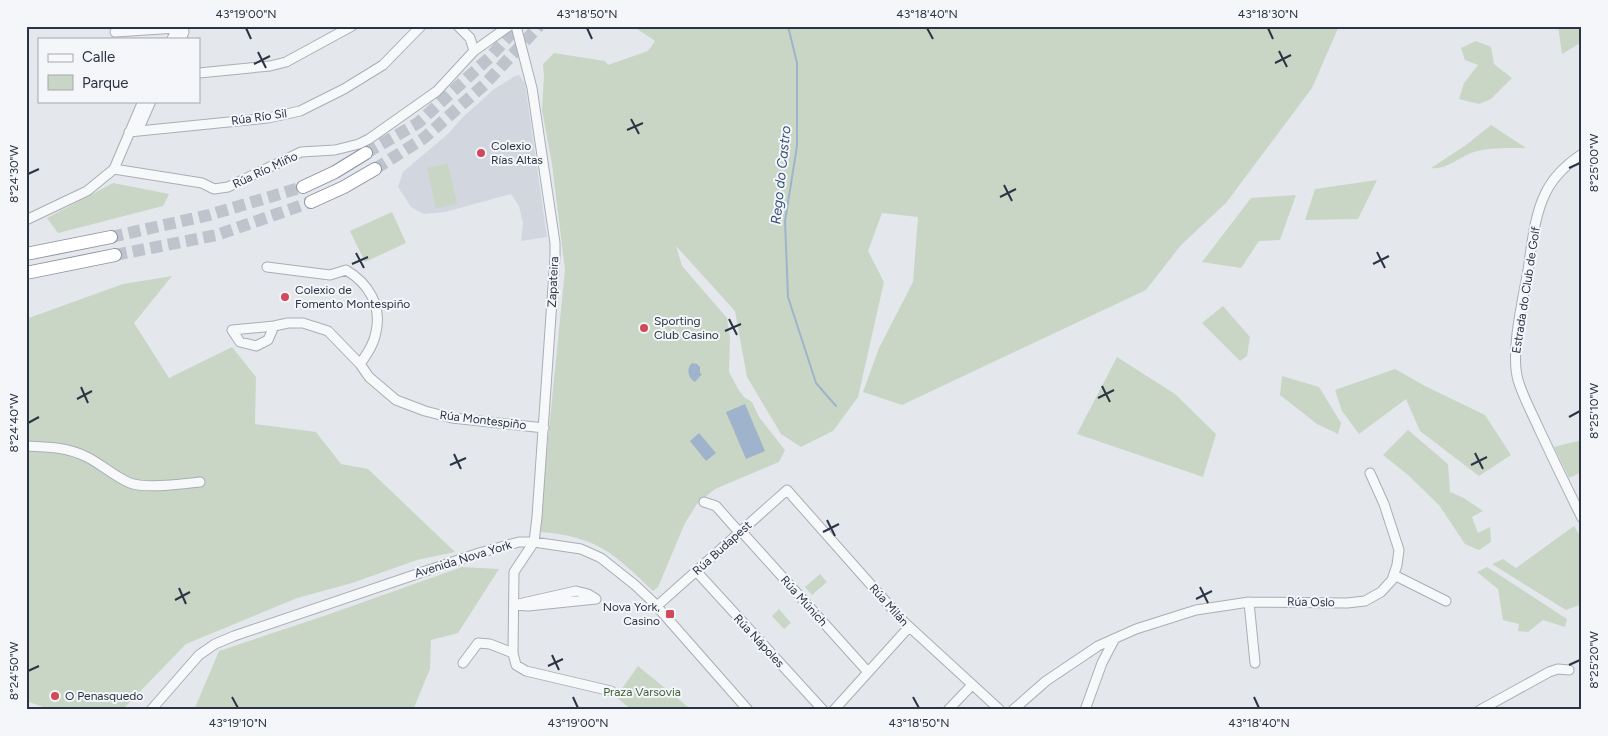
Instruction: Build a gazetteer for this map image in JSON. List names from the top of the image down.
{
  "streets": {
    "street": [
      "Rúa Río Sil",
      "Rúa Río Miño",
      "Zapateira",
      "Estrada do Club de Golf",
      "Rúa Montespiño",
      "Rúa Budapest",
      "Avenida Nova York",
      "Rúa Múnich",
      "Rúa Oslo",
      "Rúa Milán",
      "Rúa Nápoles"
    ]
  },
  "crossings": [
    ["Zapateira", "Rúa Montespiño"],
    ["Zapateira", "Avenida Nova York"],
    ["Rúa Budapest", "Avenida Nova York"],
    ["Rúa Budapest", "Rúa Múnich"],
    ["Rúa Budapest", "Rúa Milán"],
    ["Rúa Budapest", "Rúa Nápoles"]
  ],
  "water": ["Rego do Castro"],
  "parks": ["Praza Varsovia"],
  "places": {
    "other": [
      "Colexio Rías Altas",
      "Colexio de Fomento Montespiño",
      "Sporting Club Casino",
      "O Penasquedo"
    ],
    "transit": ["Nova York, Casino"]
  },
  "legend": ["Calle", "Parque"],
  "coordinates": [
    "43°19'00\"N",
    "43°18'50\"N",
    "43°18'40\"N",
    "43°18'30\"N",
    "8°25'00\"W",
    "8°24'30\"W",
    "8°25'10\"W",
    "8°24'40\"W",
    "8°25'20\"W",
    "8°24'50\"W",
    "43°19'10\"N"
  ]
}
